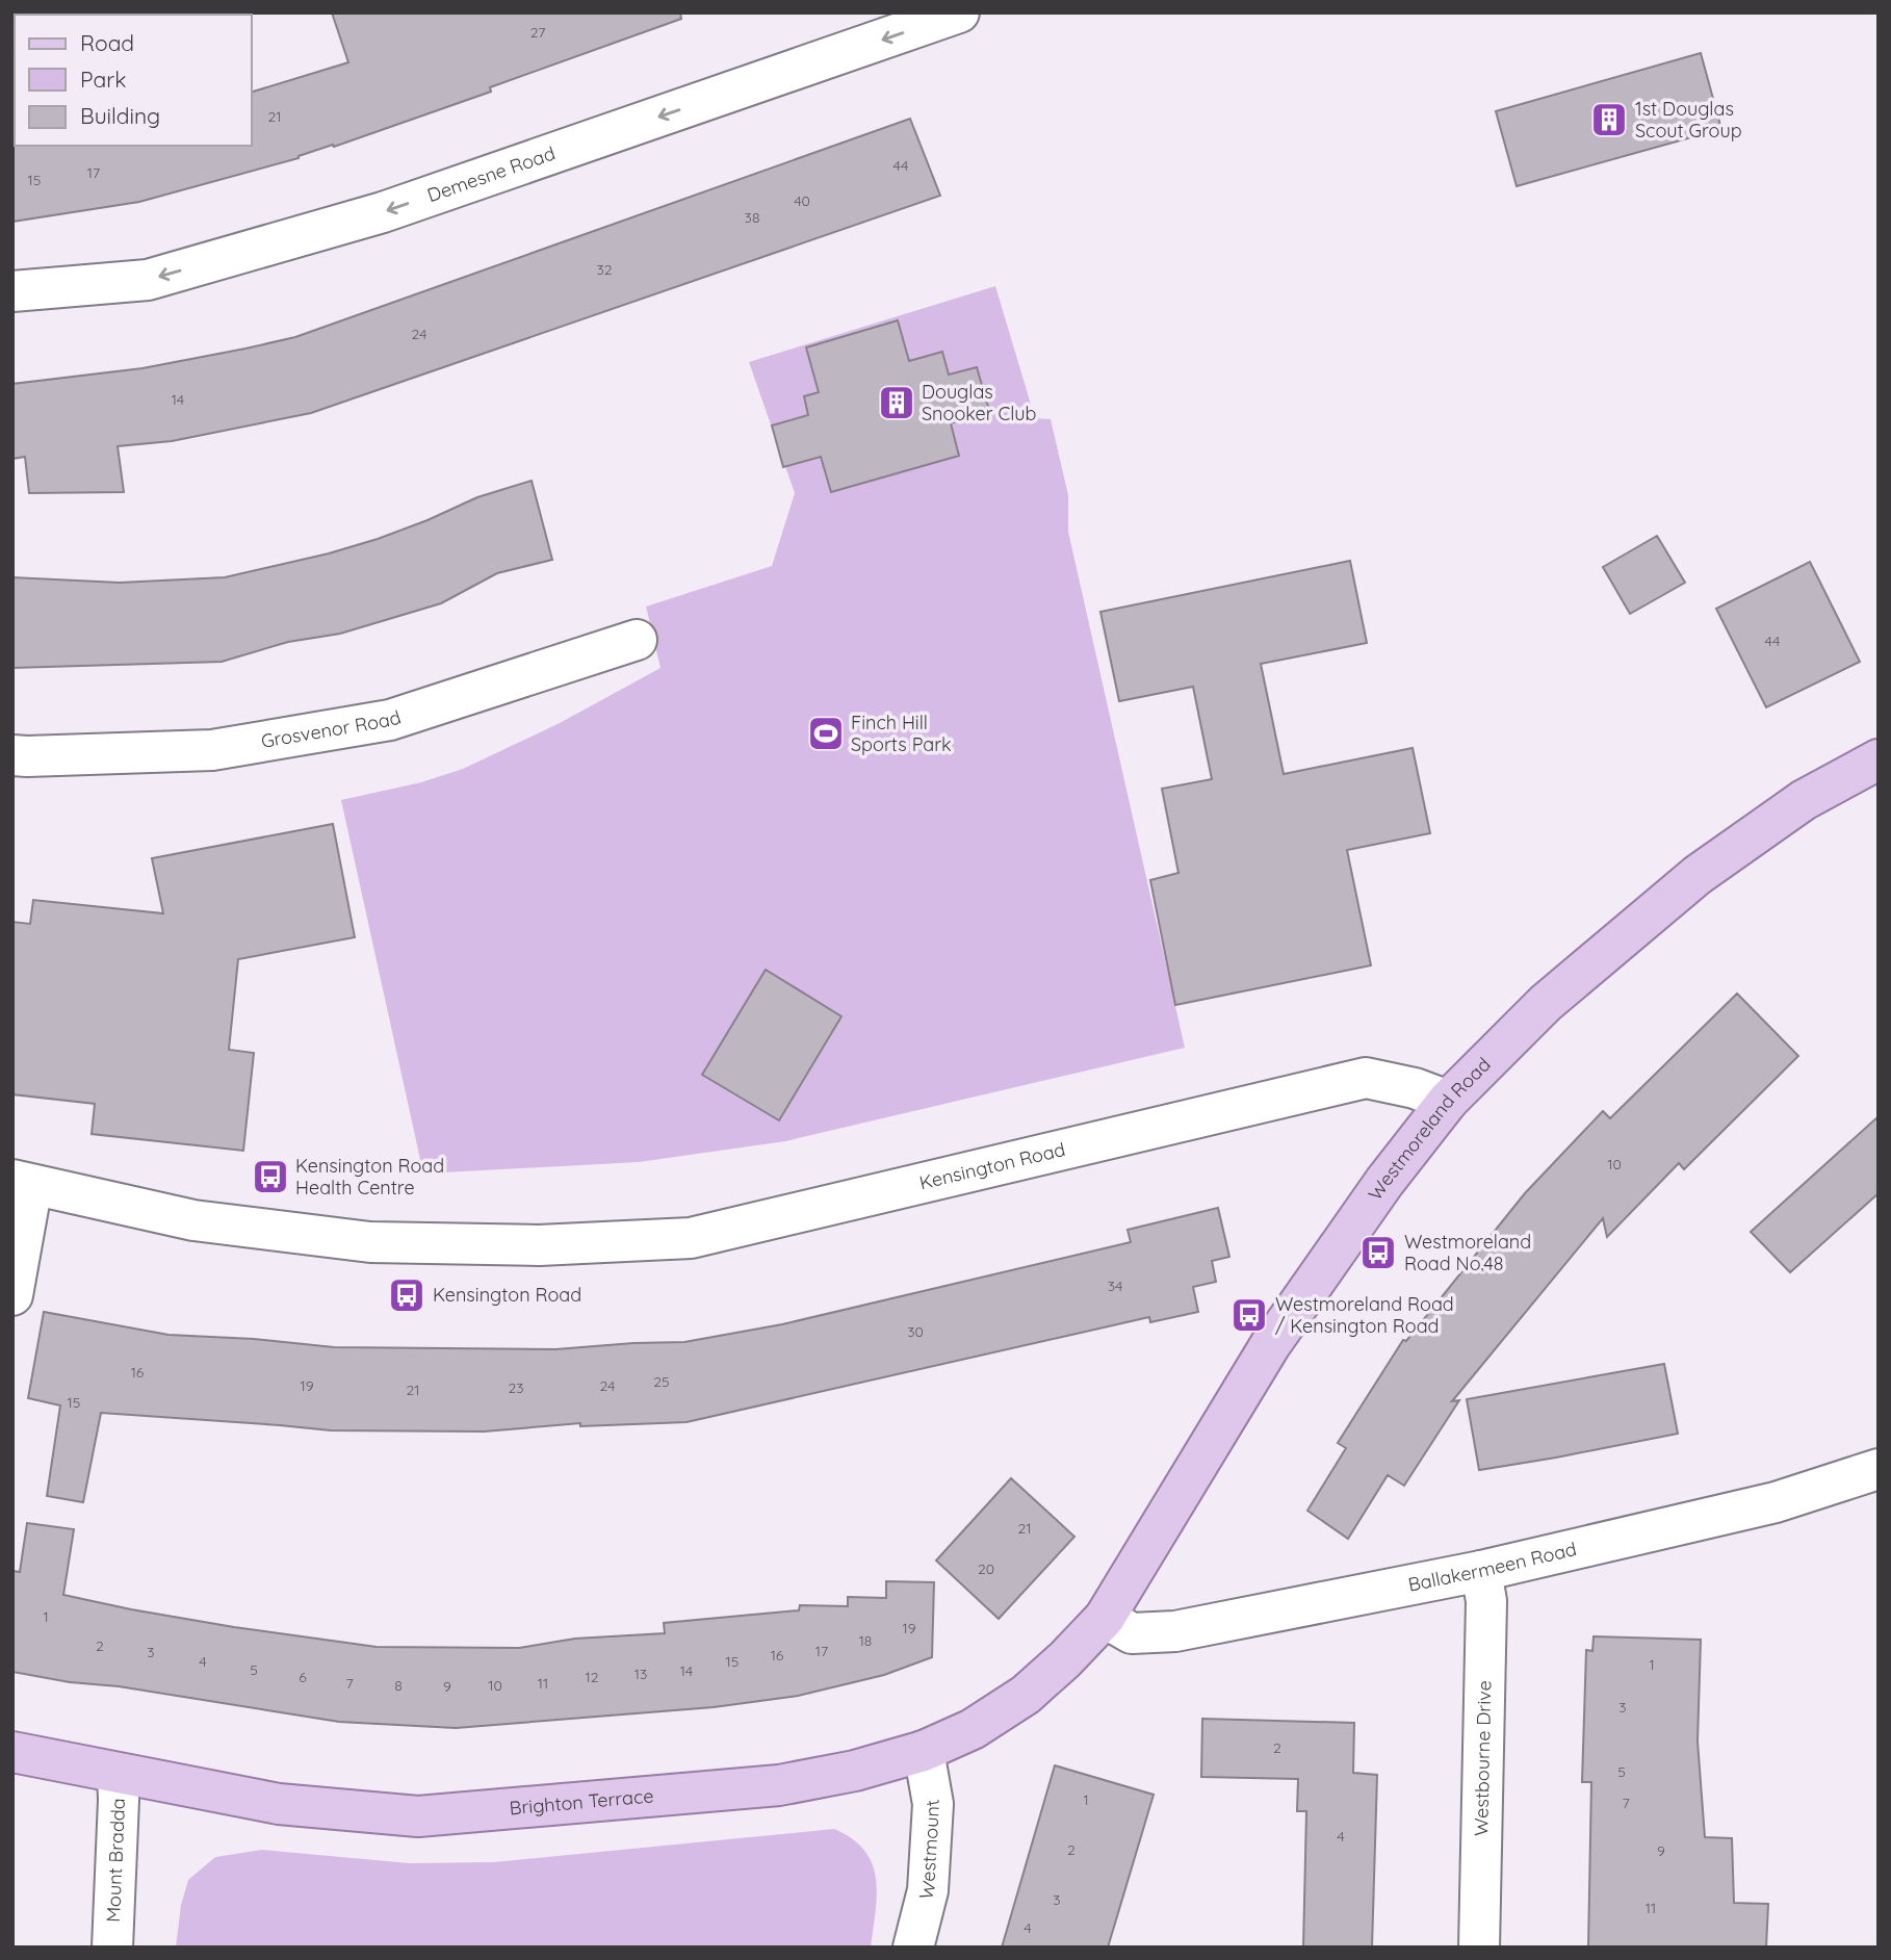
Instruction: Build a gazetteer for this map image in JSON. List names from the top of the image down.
{
  "streets": {
    "main road": ["Westmoreland Road", "Brighton Terrace"],
    "street": [
      "Demesne Road",
      "Grosvenor Road",
      "Kensington Road",
      "Ballakermeen Road",
      "Westbourne Drive",
      "Westmount",
      "Mount Bradda"
    ]
  },
  "crossings": [
    ["Westmoreland Road", "Kensington Road"],
    ["Westmoreland Road", "Ballakermeen Road"],
    ["Westmoreland Road", "Brighton Terrace"],
    ["Ballakermeen Road", "Westbourne Drive"],
    ["Ballakermeen Road", "Brighton Terrace"],
    ["Brighton Terrace", "Westmount"],
    ["Brighton Terrace", "Mount Bradda"]
  ],
  "one_way": ["Demesne Road"],
  "places": {
    "building": ["1st Douglas Scout Group", "Douglas Snooker Club"],
    "sports": ["Finch Hill Sports Park"],
    "bus stop": [
      "Kensington Road Health Centre",
      "Westmoreland Road No.48",
      "Kensington Road",
      "Westmoreland Road / Kensington Road"
    ]
  },
  "house_numbers": [
    "27",
    "21",
    "44",
    "17",
    "15",
    "40",
    "38",
    "32",
    "24",
    "14",
    "44",
    "10",
    "34",
    "30",
    "16",
    "25",
    "19",
    "24",
    "23",
    "21",
    "15",
    "21",
    "20",
    "1",
    "19",
    "18",
    "2",
    "17",
    "3",
    "16",
    "4",
    "15",
    "1",
    "5",
    "14",
    "13",
    "6",
    "12",
    "7",
    "11",
    "8",
    "10",
    "9",
    "3",
    "2",
    "5",
    "1",
    "7",
    "4",
    "2",
    "9",
    "3",
    "11",
    "4"
  ],
  "legend": ["Road", "Park", "Building"]
}
